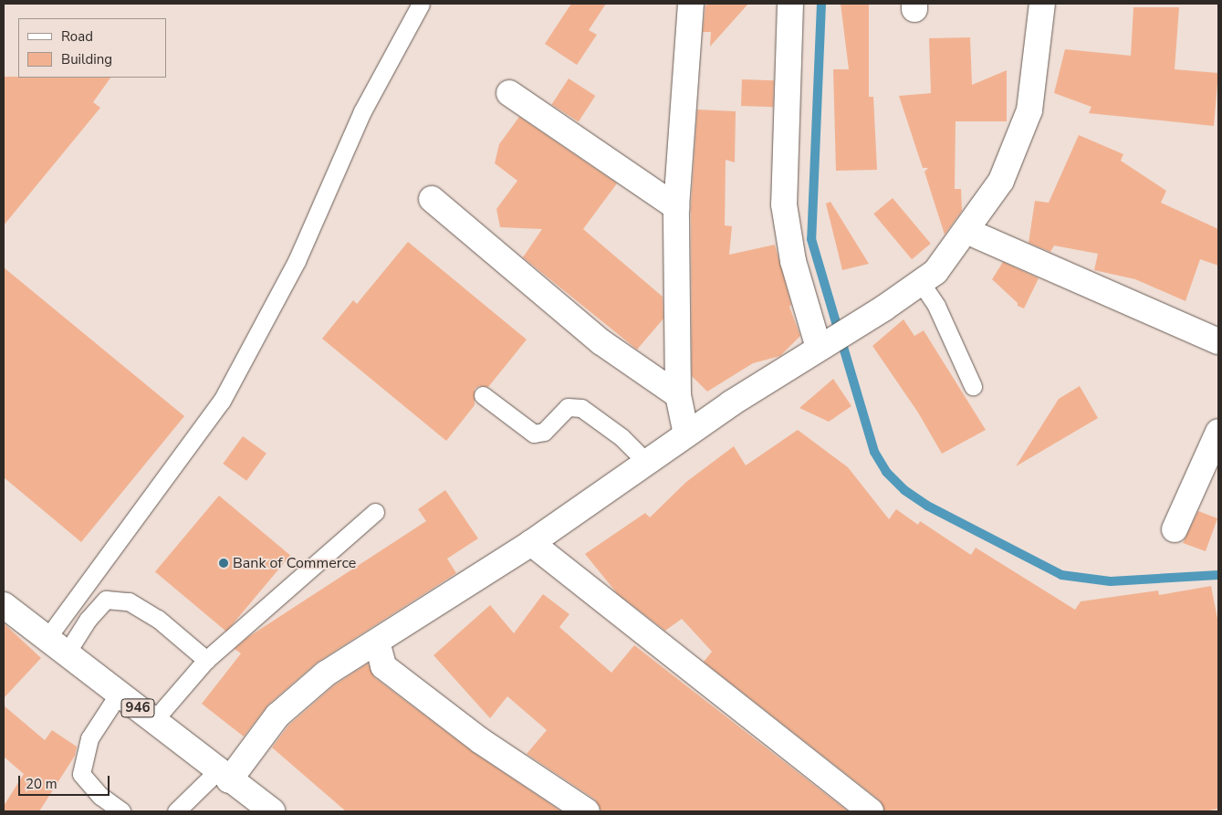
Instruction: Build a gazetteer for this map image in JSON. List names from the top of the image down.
{
  "streets": {
    "street": ["946"]
  },
  "places": ["Bank of Commerce"],
  "legend": ["Road", "Building"],
  "scale_bar": "20 m"
}
